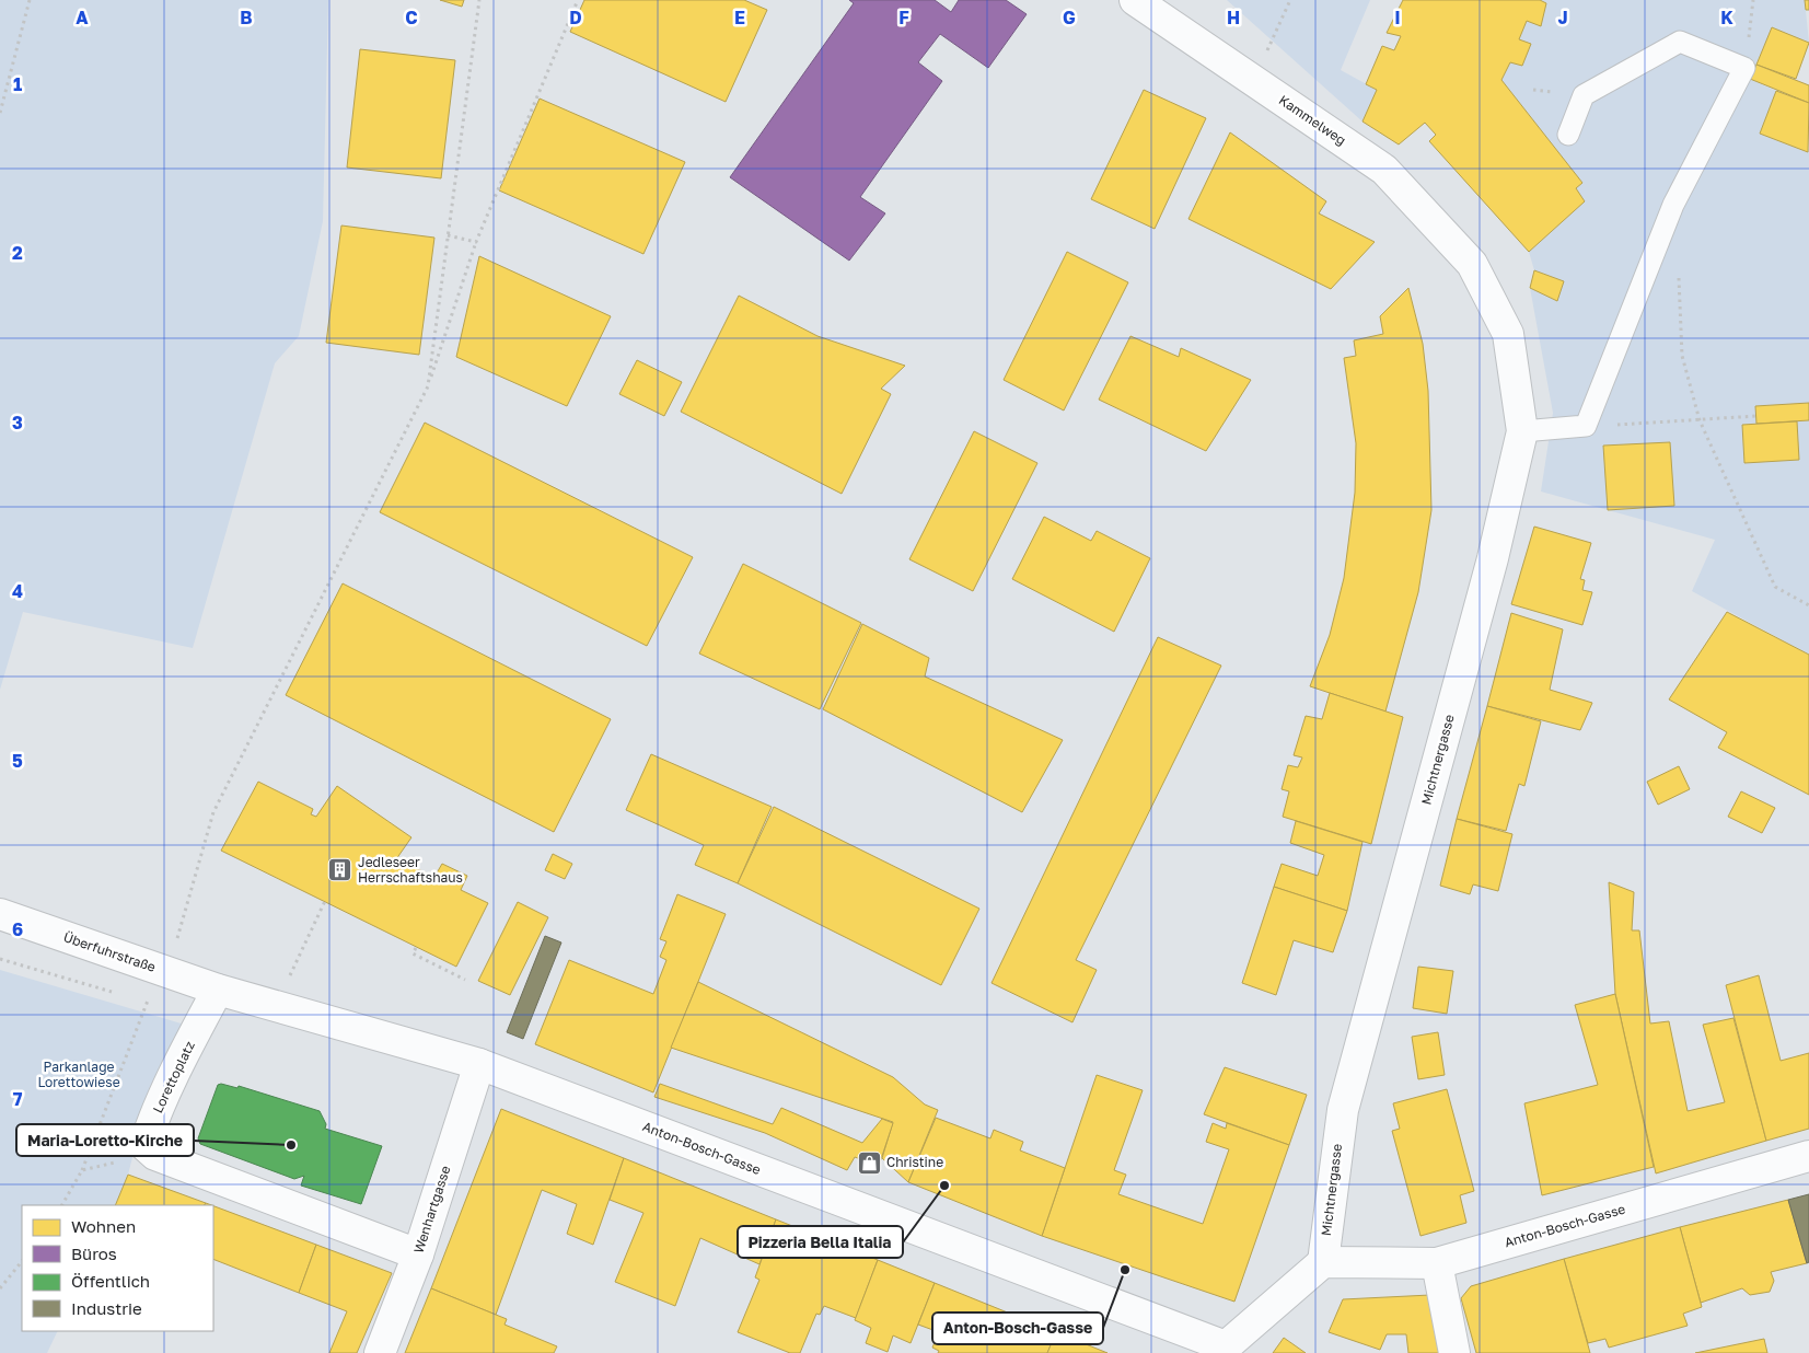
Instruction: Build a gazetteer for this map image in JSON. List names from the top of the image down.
{
  "streets": {
    "street": [
      "Kammelweg",
      "Michtnergasse",
      "Überfuhrstraße",
      "Lorettoplatz",
      "Anton-Bosch-Gasse",
      "Wenhartgasse"
    ]
  },
  "crossings": [
    ["Kammelweg", "Michtnergasse"],
    ["Michtnergasse", "Anton-Bosch-Gasse"],
    ["Überfuhrstraße", "Lorettoplatz"],
    ["Anton-Bosch-Gasse", "Wenhartgasse"]
  ],
  "parks": ["Parkanlage Lorettowiese"],
  "places": {
    "building": ["Jedleseer Herrschaftshaus"],
    "other": ["Maria-Loretto-Kirche", "Pizzeria Bella Italia", "Anton-Bosch-Gasse"],
    "shop": ["Christine"]
  },
  "legend": [
    "Wohnen",
    "Büros",
    "Öffentlich",
    "Industrie"
  ],
  "grid": {
    "columns": [
      "A",
      "B",
      "C",
      "D",
      "E",
      "F",
      "G",
      "H",
      "I",
      "J",
      "K"
    ],
    "rows": [
      "1",
      "2",
      "3",
      "4",
      "5",
      "6",
      "7"
    ]
  }
}
